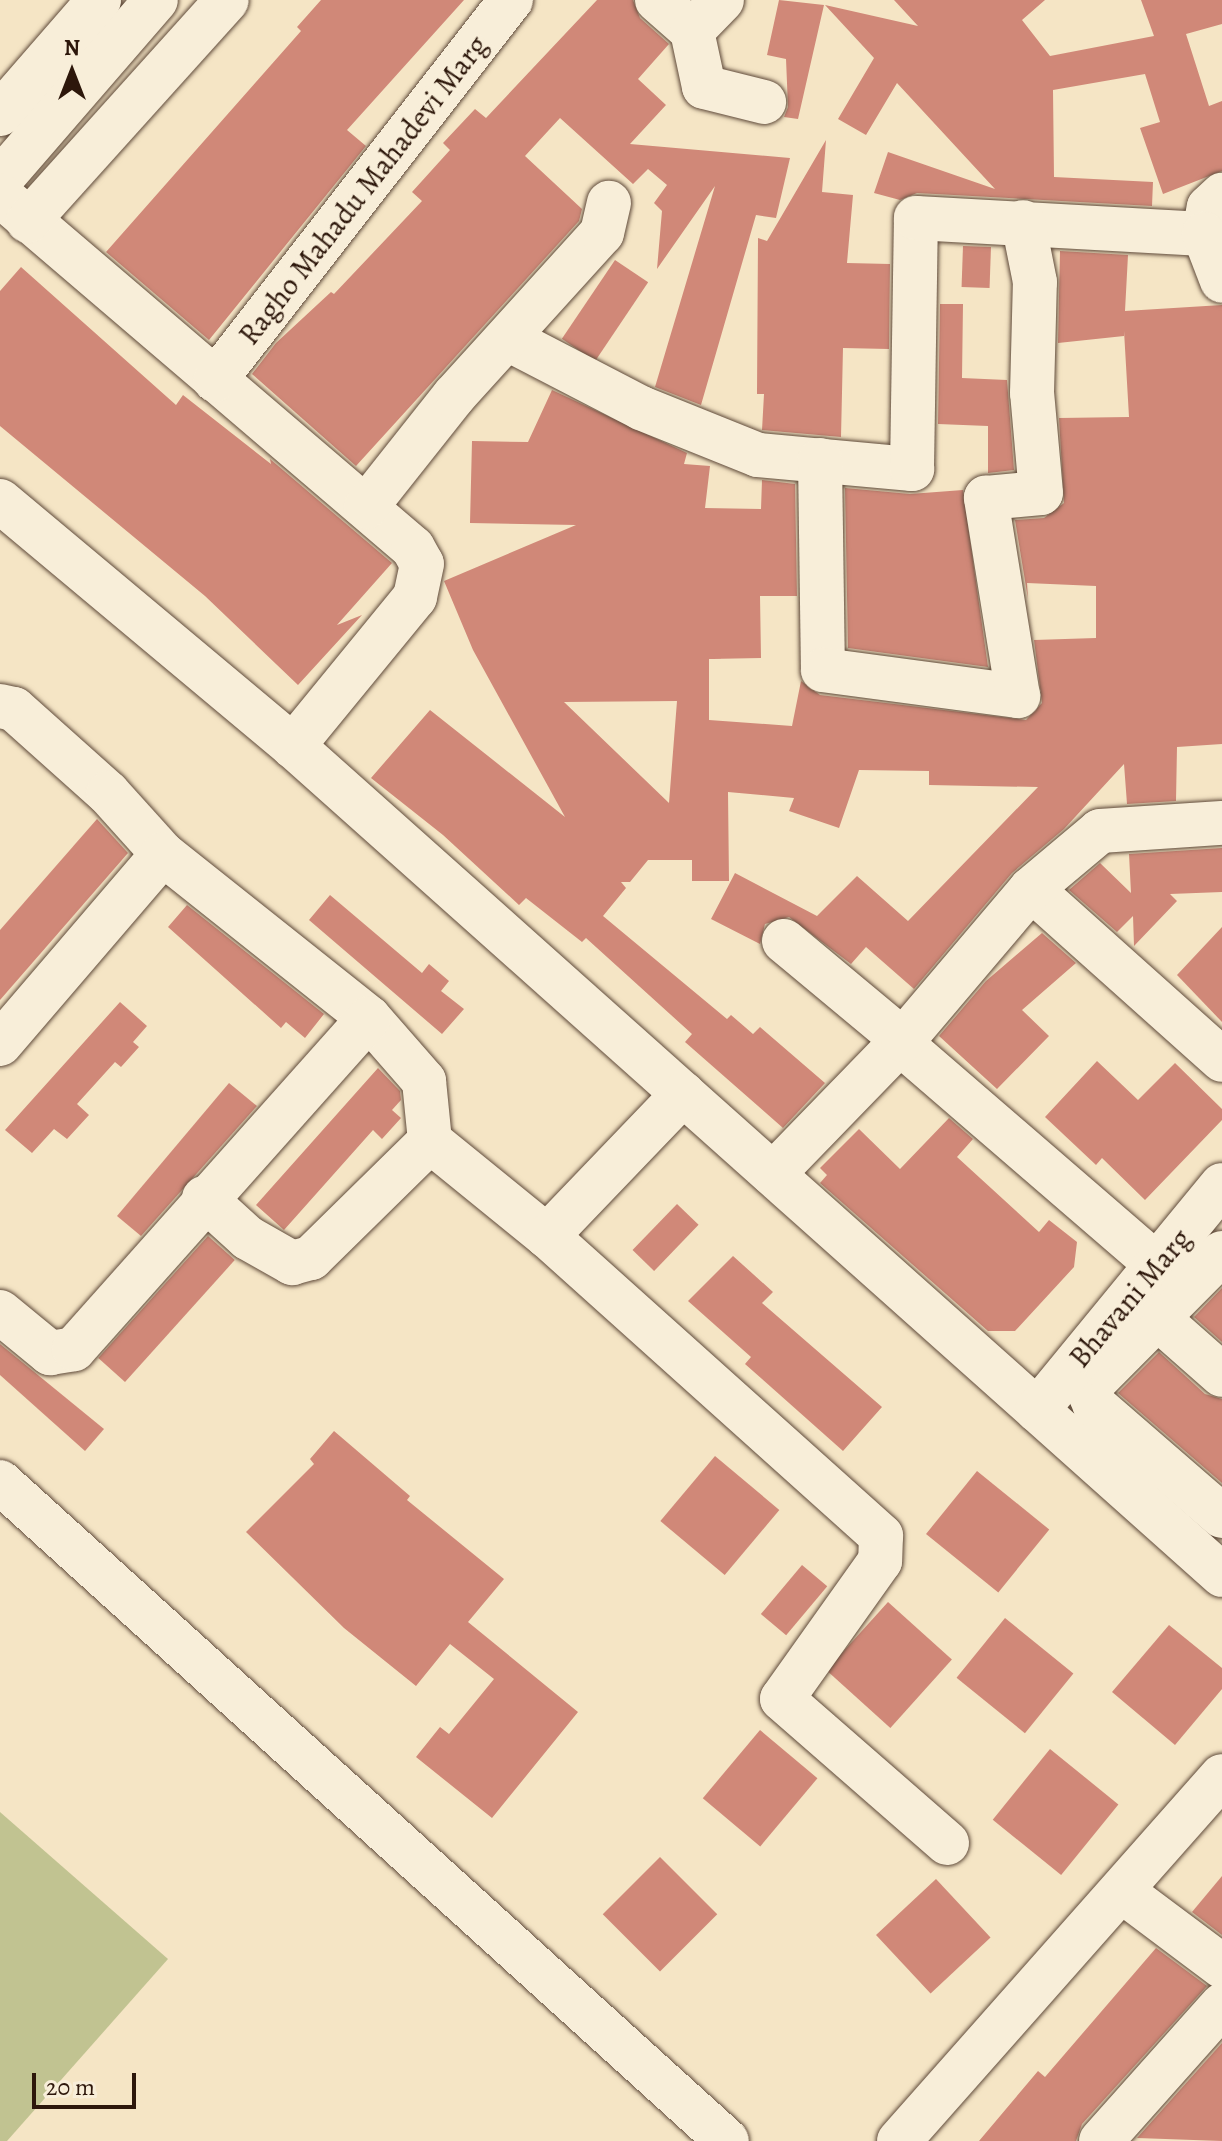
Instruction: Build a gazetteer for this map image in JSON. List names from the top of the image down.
{
  "streets": {
    "street": ["Ragho Mahadu Mahadevi Marg", "Bhavani Marg"]
  },
  "scale_bar": "20 m",
  "north": "top"
}
